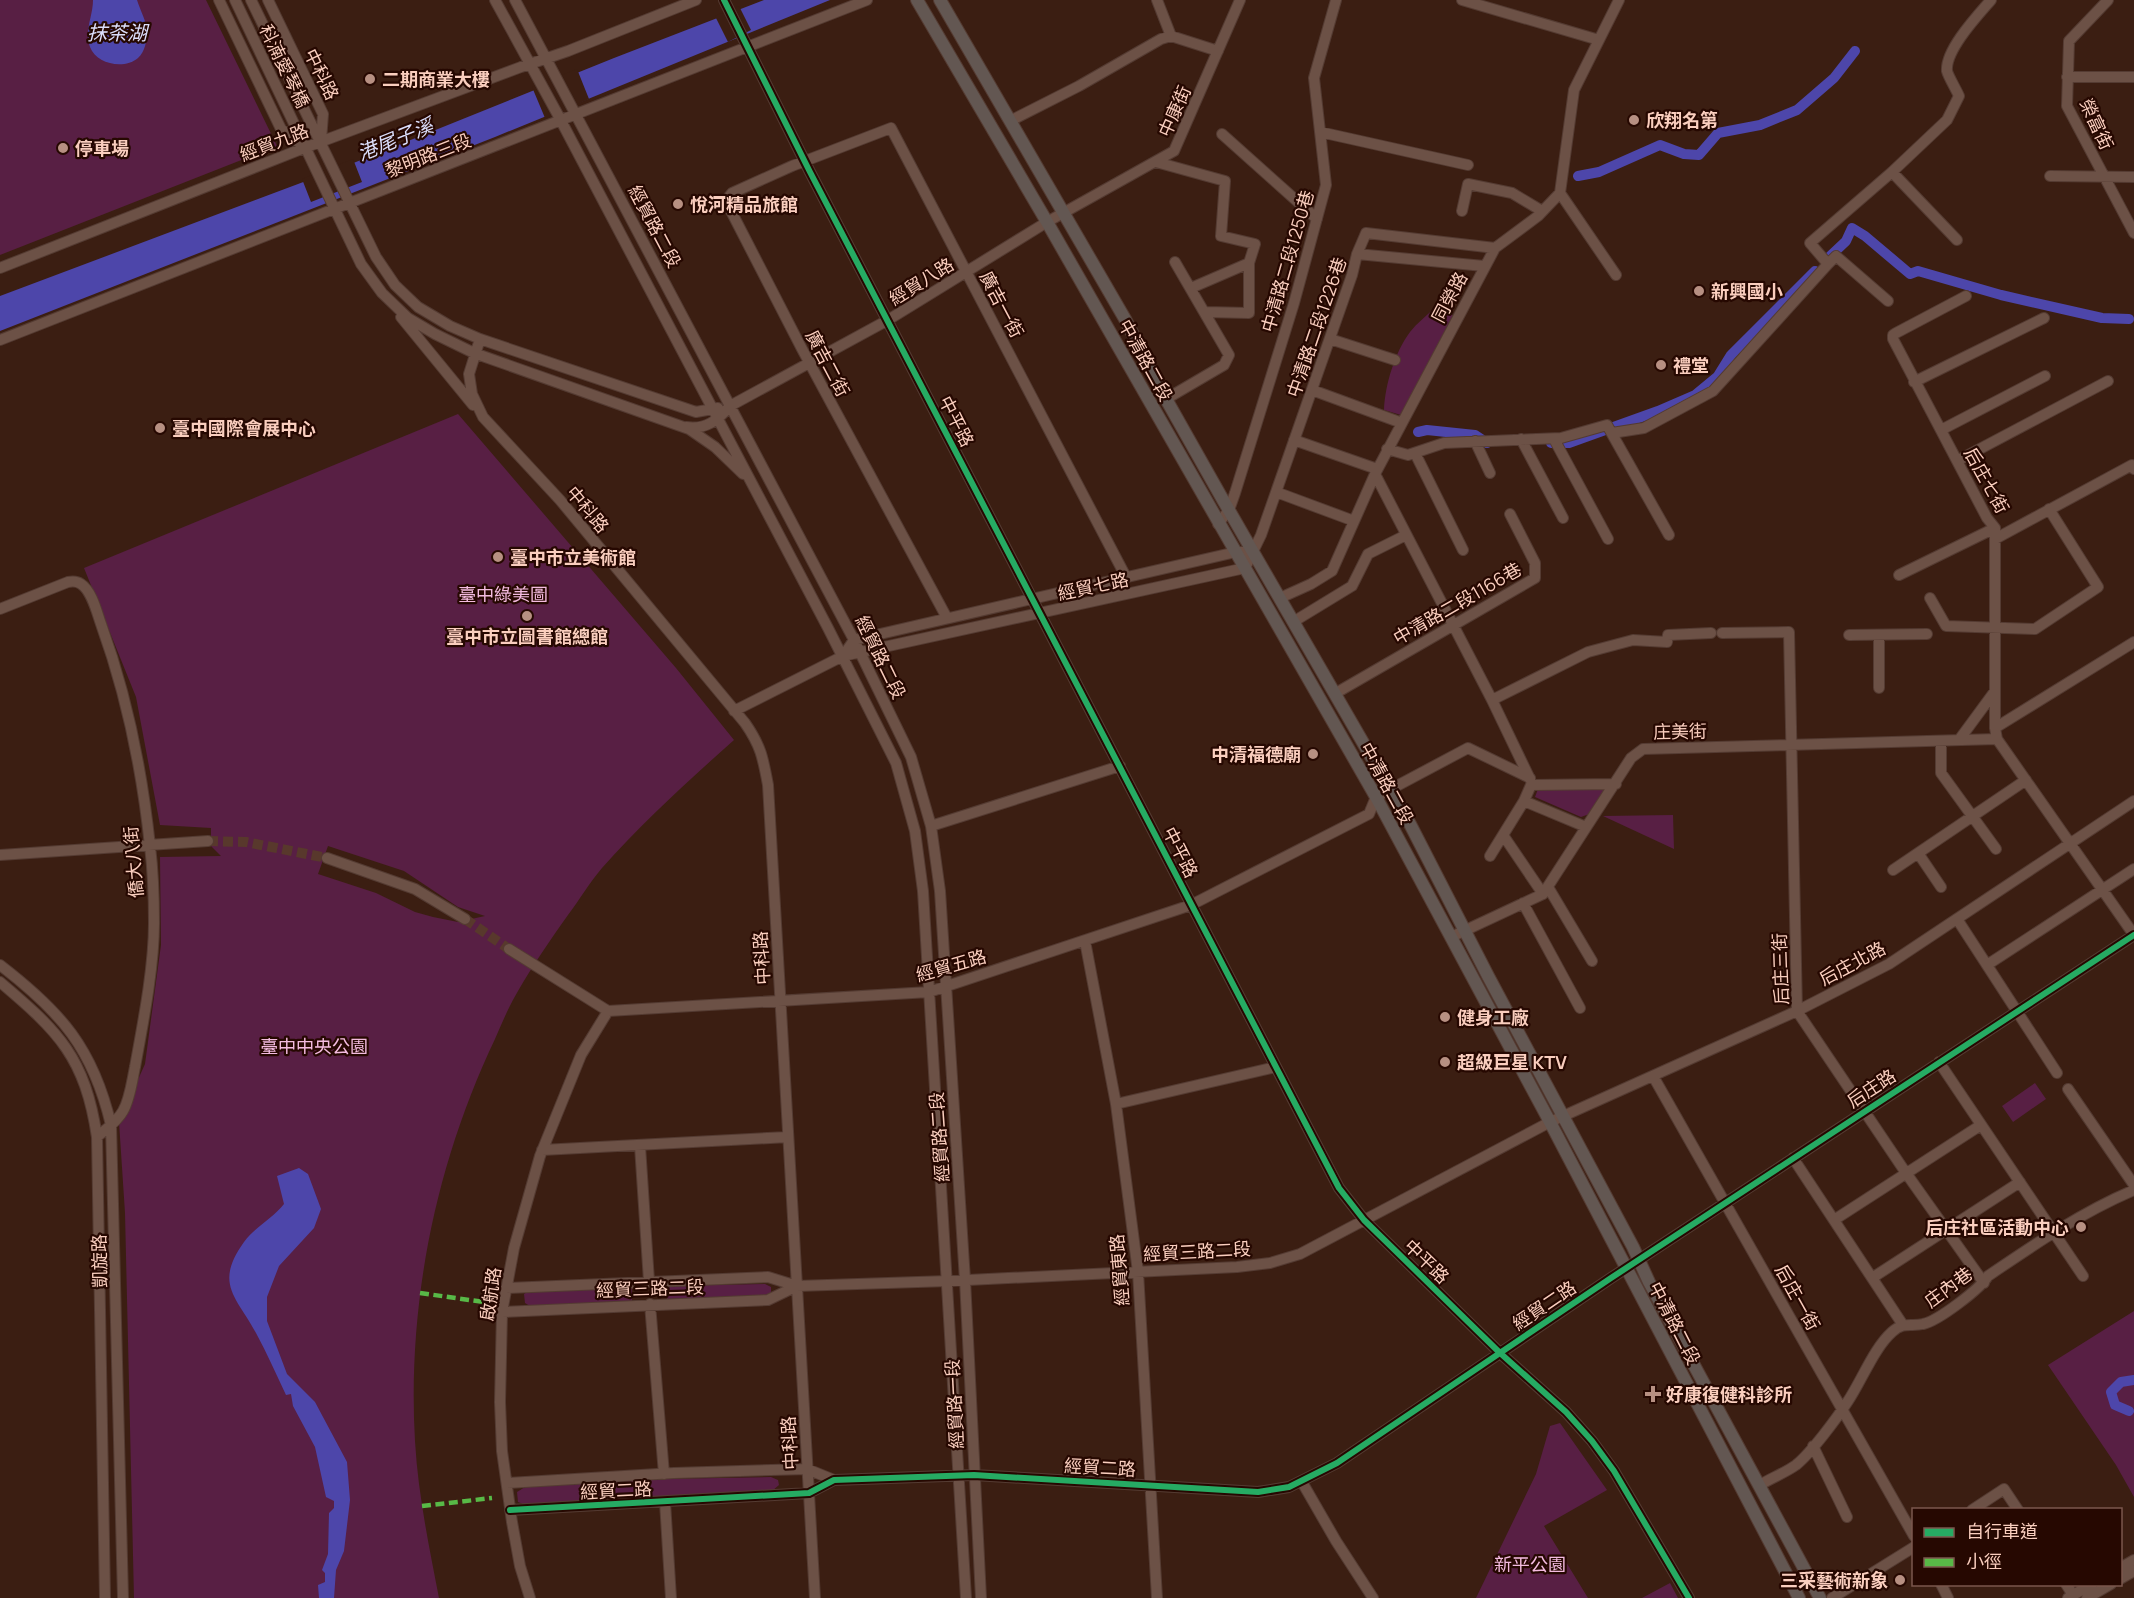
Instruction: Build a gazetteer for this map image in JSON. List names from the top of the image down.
{
  "streets": {
    "main road": ["中清路二段"],
    "street": [
      "科湳愛琴橋",
      "中科路",
      "中康街",
      "榮富街",
      "經貿九路",
      "黎明路三段",
      "經貿路二段",
      "中清路二段1250巷",
      "經貿八路",
      "同榮路",
      "廣吉一街",
      "中清路二段1226巷",
      "廣吉二街",
      "中平路",
      "后庄七街",
      "經貿七路",
      "中清路二段1166巷",
      "庄美街",
      "僑大八街",
      "后庄北路",
      "經貿五路",
      "后庄三街",
      "后庄路",
      "經貿三路二段",
      "凱旋路",
      "經貿東路",
      "庄內巷",
      "啟航路",
      "后庄一街",
      "經貿二路",
      "經貿路一段"
    ]
  },
  "crossings": [
    ["科湳愛琴橋", "中科路"],
    ["科湳愛琴橋", "經貿九路"],
    ["中科路", "經貿九路"],
    ["中科路", "黎明路三段"],
    ["中科路", "經貿八路"],
    ["中科路", "經貿七路"],
    ["中科路", "經貿五路"],
    ["中科路", "經貿三路二段"],
    ["中科路", "經貿二路"],
    ["中康街", "經貿八路"],
    ["中康街", "中清路二段"],
    ["經貿九路", "經貿路二段"],
    ["黎明路三段", "經貿路二段"],
    ["黎明路三段", "中平路"],
    ["經貿路二段", "經貿八路"],
    ["經貿路二段", "經貿七路"],
    ["經貿路二段", "經貿五路"],
    ["經貿路二段", "經貿三路二段"],
    ["經貿路二段", "經貿路一段"],
    ["中清路二段1250巷", "中清路二段"],
    ["經貿八路", "廣吉一街"],
    ["經貿八路", "中清路二段"],
    ["經貿八路", "廣吉二街"],
    ["經貿八路", "中平路"],
    ["同榮路", "中清路二段1226巷"],
    ["同榮路", "中清路二段"],
    ["廣吉一街", "廣吉二街"],
    ["廣吉一街", "中平路"],
    ["廣吉一街", "經貿七路"],
    ["中清路二段1226巷", "中清路二段"],
    ["中清路二段1226巷", "經貿七路"],
    ["中清路二段", "經貿七路"],
    ["中清路二段", "中清路二段1166巷"],
    ["中清路二段", "后庄北路"],
    ["中清路二段", "經貿五路"],
    ["中清路二段", "后庄路"],
    ["中清路二段", "經貿三路二段"],
    ["中清路二段", "庄內巷"],
    ["中清路二段", "經貿二路"],
    ["廣吉二街", "中平路"],
    ["廣吉二街", "經貿七路"],
    ["中平路", "經貿七路"],
    ["中平路", "經貿五路"],
    ["中平路", "經貿三路二段"],
    ["中平路", "經貿二路"],
    ["后庄七街", "庄美街"],
    ["庄美街", "后庄三街"],
    ["僑大八街", "凱旋路"],
    ["后庄北路", "后庄三街"],
    ["后庄北路", "經貿三路二段"],
    ["后庄北路", "后庄一街"],
    ["經貿五路", "經貿東路"],
    ["經貿五路", "啟航路"],
    ["后庄三街", "后庄路"],
    ["后庄三街", "庄內巷"],
    ["后庄路", "后庄一街"],
    ["后庄路", "經貿二路"],
    ["經貿三路二段", "經貿東路"],
    ["經貿三路二段", "啟航路"],
    ["經貿三路二段", "經貿路一段"],
    ["經貿東路", "經貿二路"],
    ["庄內巷", "后庄一街"],
    ["啟航路", "經貿二路"],
    ["經貿二路", "經貿路一段"]
  ],
  "water": ["抹茶湖", "港尾子溪"],
  "parks": ["臺中綠美圖", "臺中中央公園", "新平公園"],
  "places": {
    "other": [
      "二期商業大樓",
      "欣翔名第",
      "停車場",
      "悅河精品旅館",
      "新興國小",
      "禮堂",
      "臺中國際會展中心",
      "臺中市立美術館",
      "臺中市立圖書館總館",
      "中清福德廟",
      "健身工廠",
      "超級巨星 KTV",
      "后庄社區活動中心",
      "三采藝術新象"
    ],
    "health": ["好康復健科診所"]
  },
  "legend": ["自行車道", "小徑"]
}
